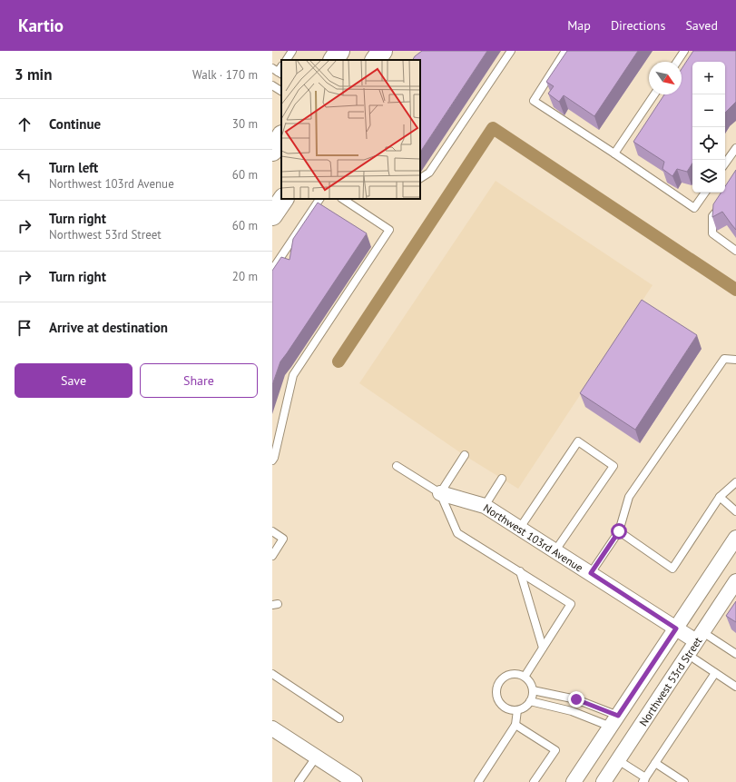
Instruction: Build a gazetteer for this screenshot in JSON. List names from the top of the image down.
{
  "streets": {
    "street": ["Northwest 103rd Avenue", "Northwest 53rd Street"]
  },
  "crossings": [
    ["Northwest 103rd Avenue", "Northwest 53rd Street"]
  ],
  "north": "bottom right",
  "page": {
    "header": "Kartio",
    "nav": ["Map", "Directions", "Saved"],
    "heading": ["3 min", "Walk · 170 m"],
    "map_buttons": ["+", "−"],
    "list": [
      ["Continue", "30 m"],
      ["Turn left", "Northwest 103rd Avenue", "60 m"],
      ["Turn right", "Northwest 53rd Street", "60 m"],
      ["Turn right", "20 m"],
      "Arrive at destination"
    ],
    "buttons": ["Save", "Share"]
  }
}
